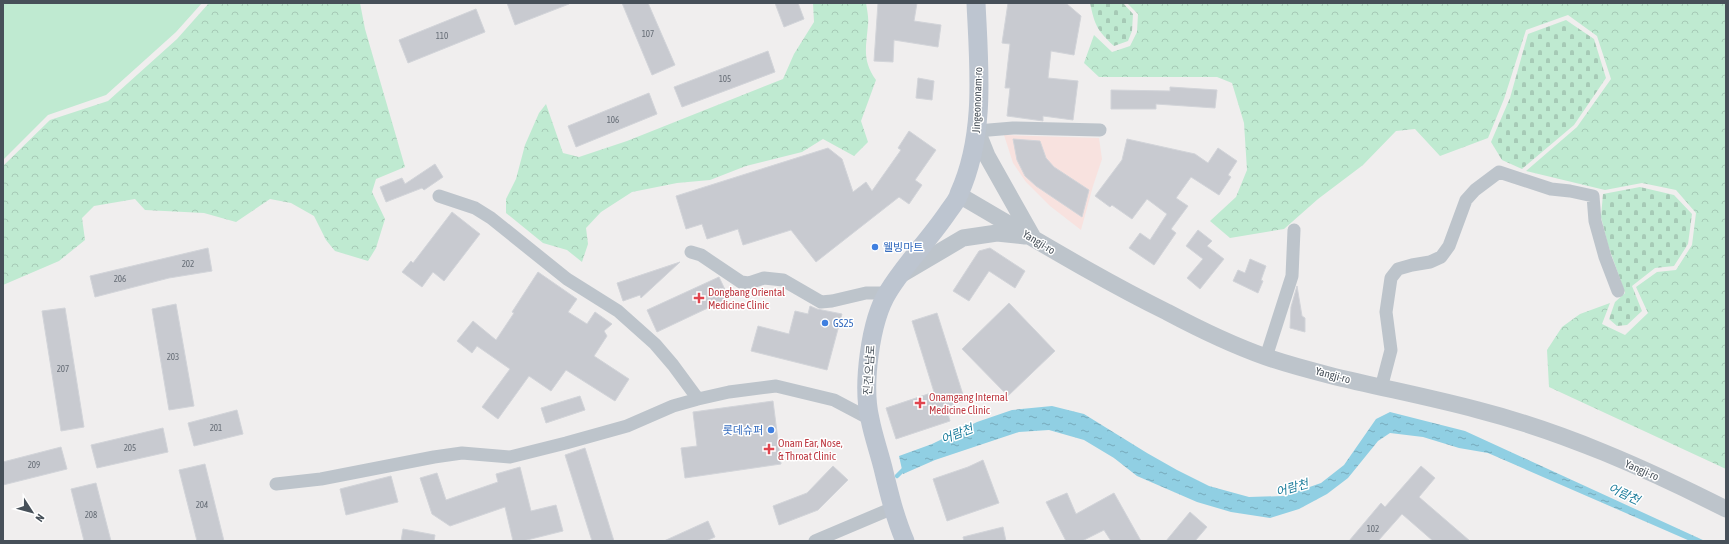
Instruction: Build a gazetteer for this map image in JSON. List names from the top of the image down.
{
  "streets": {
    "main road": ["Jingeononam-ro", "진건오남로"],
    "street": ["Yangji-ro"]
  },
  "crossings": [
    ["Jingeononam-ro", "Yangji-ro"],
    ["Jingeononam-ro", "진건오남로"],
    ["Yangji-ro", "진건오남로"]
  ],
  "water": ["어람천"],
  "places": {
    "other": ["웰빙마트", "GS25", "롯데슈퍼"],
    "health": ["Dongbang Oriental Medicine Clinic", "Onamgang Internal Medicine Clinic", "Onam Ear, Nose, & Throat Clinic"]
  },
  "house_numbers": [
    "107",
    "110",
    "105",
    "106",
    "202",
    "206",
    "203",
    "207",
    "201",
    "205",
    "209",
    "204",
    "208",
    "102"
  ],
  "north": "bottom right"
}
